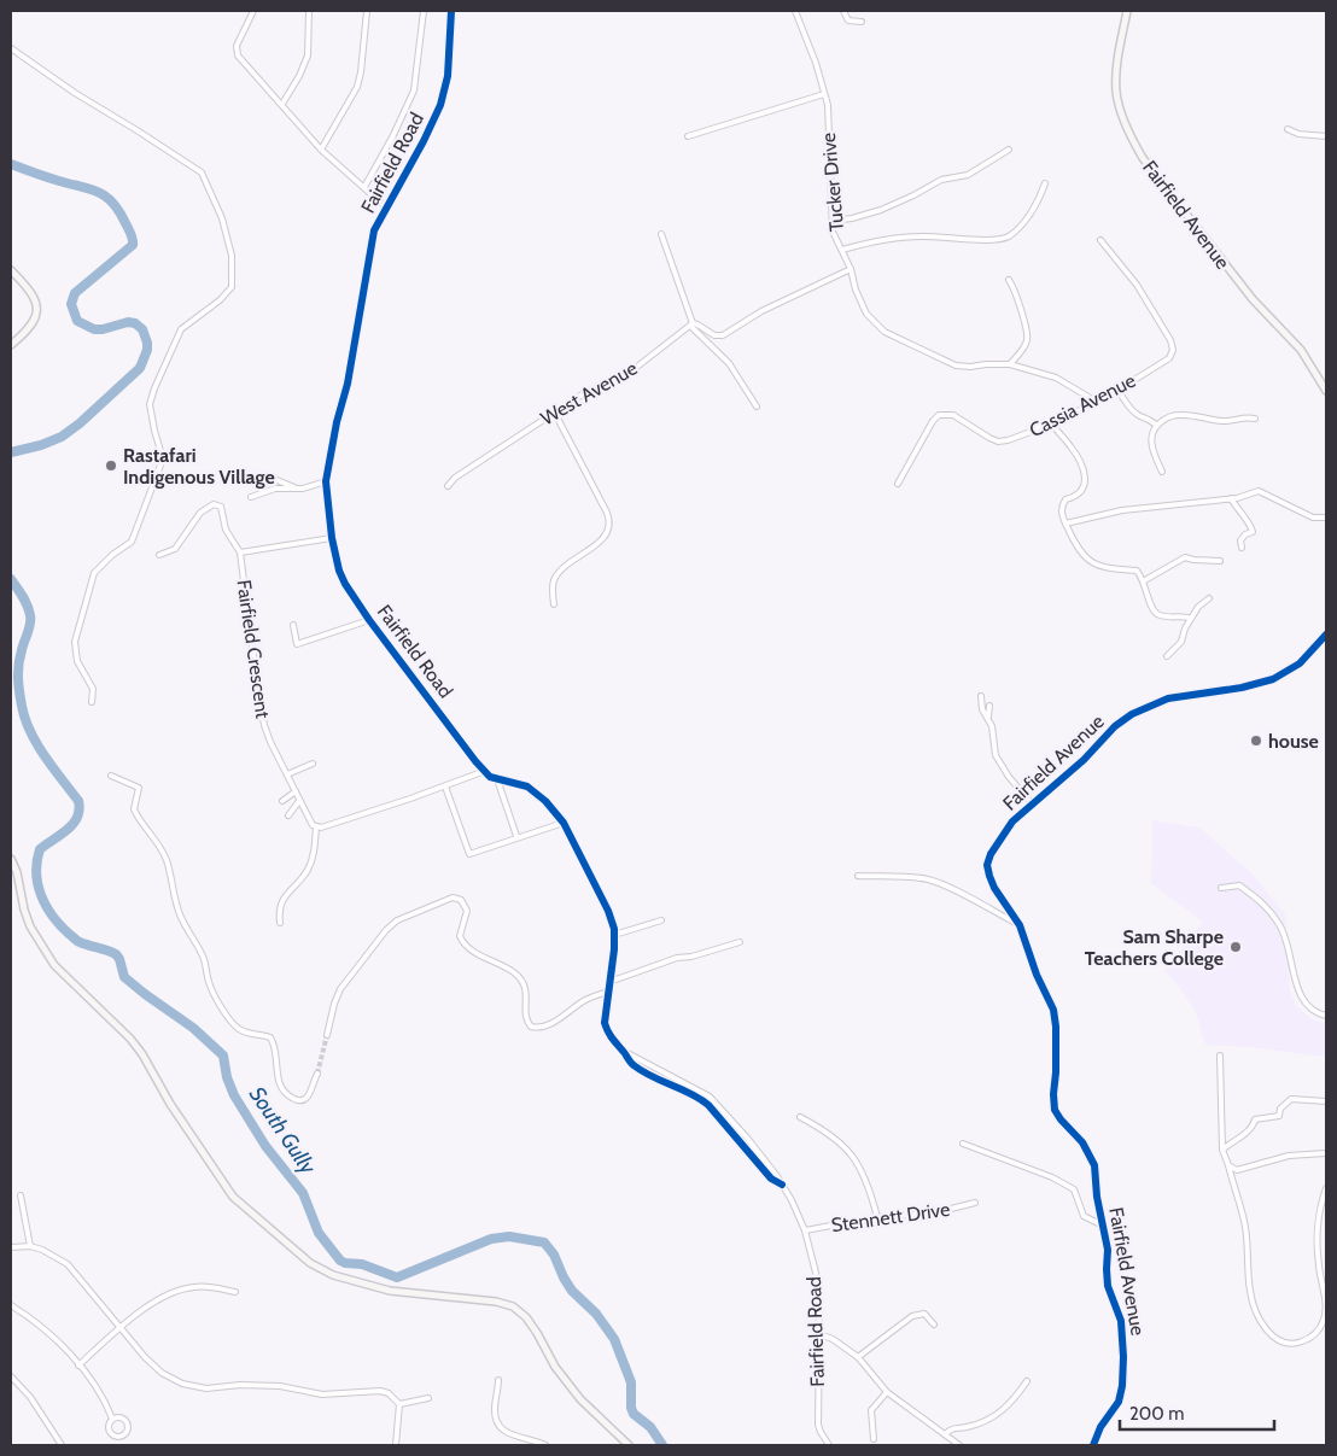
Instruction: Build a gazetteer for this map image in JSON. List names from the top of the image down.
{
  "streets": {
    "street": [
      "Fairfield Road",
      "Tucker Drive",
      "Fairfield Avenue",
      "West Avenue",
      "Cassia Avenue",
      "Fairfield Crescent",
      "Stennett Drive"
    ]
  },
  "crossings": [
    ["Fairfield Road", "Fairfield Crescent"],
    ["Fairfield Road", "Stennett Drive"],
    ["Tucker Drive", "Cassia Avenue"]
  ],
  "water": ["South Gully"],
  "places": ["Rastafari Indigenous Village", "house", "Sam Sharpe Teachers College"],
  "scale_bar": "200 m"
}
